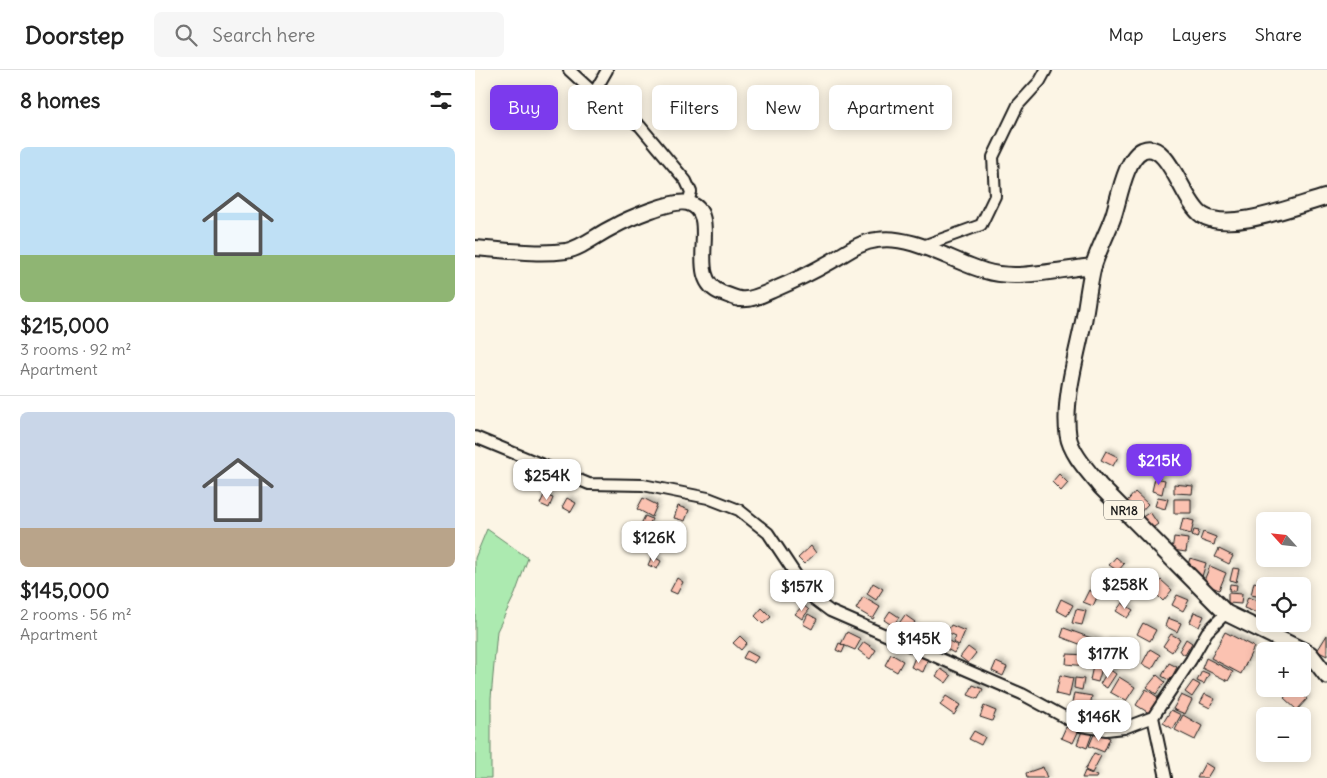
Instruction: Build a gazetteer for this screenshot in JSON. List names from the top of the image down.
{
  "streets": {
    "main road": ["NR18"]
  },
  "north": "top left",
  "page": {
    "header": "Doorstep",
    "search": "Search here",
    "nav": ["Map", "Layers", "Share"],
    "heading": "8 homes",
    "chip": [
      "Buy",
      "Rent",
      "Filters",
      "New",
      "Apartment"
    ],
    "list": [
      {
        "name": "$215,000",
        "note": "3 rooms · 92 m² · Apartment"
      },
      {
        "name": "$145,000",
        "note": "2 rooms · 56 m² · Apartment"
      }
    ],
    "price": [
      "$215K",
      "$254K",
      "$126K",
      "$258K",
      "$157K",
      "$145K",
      "$177K",
      "$146K"
    ],
    "map_buttons": ["+", "−"]
  }
}
